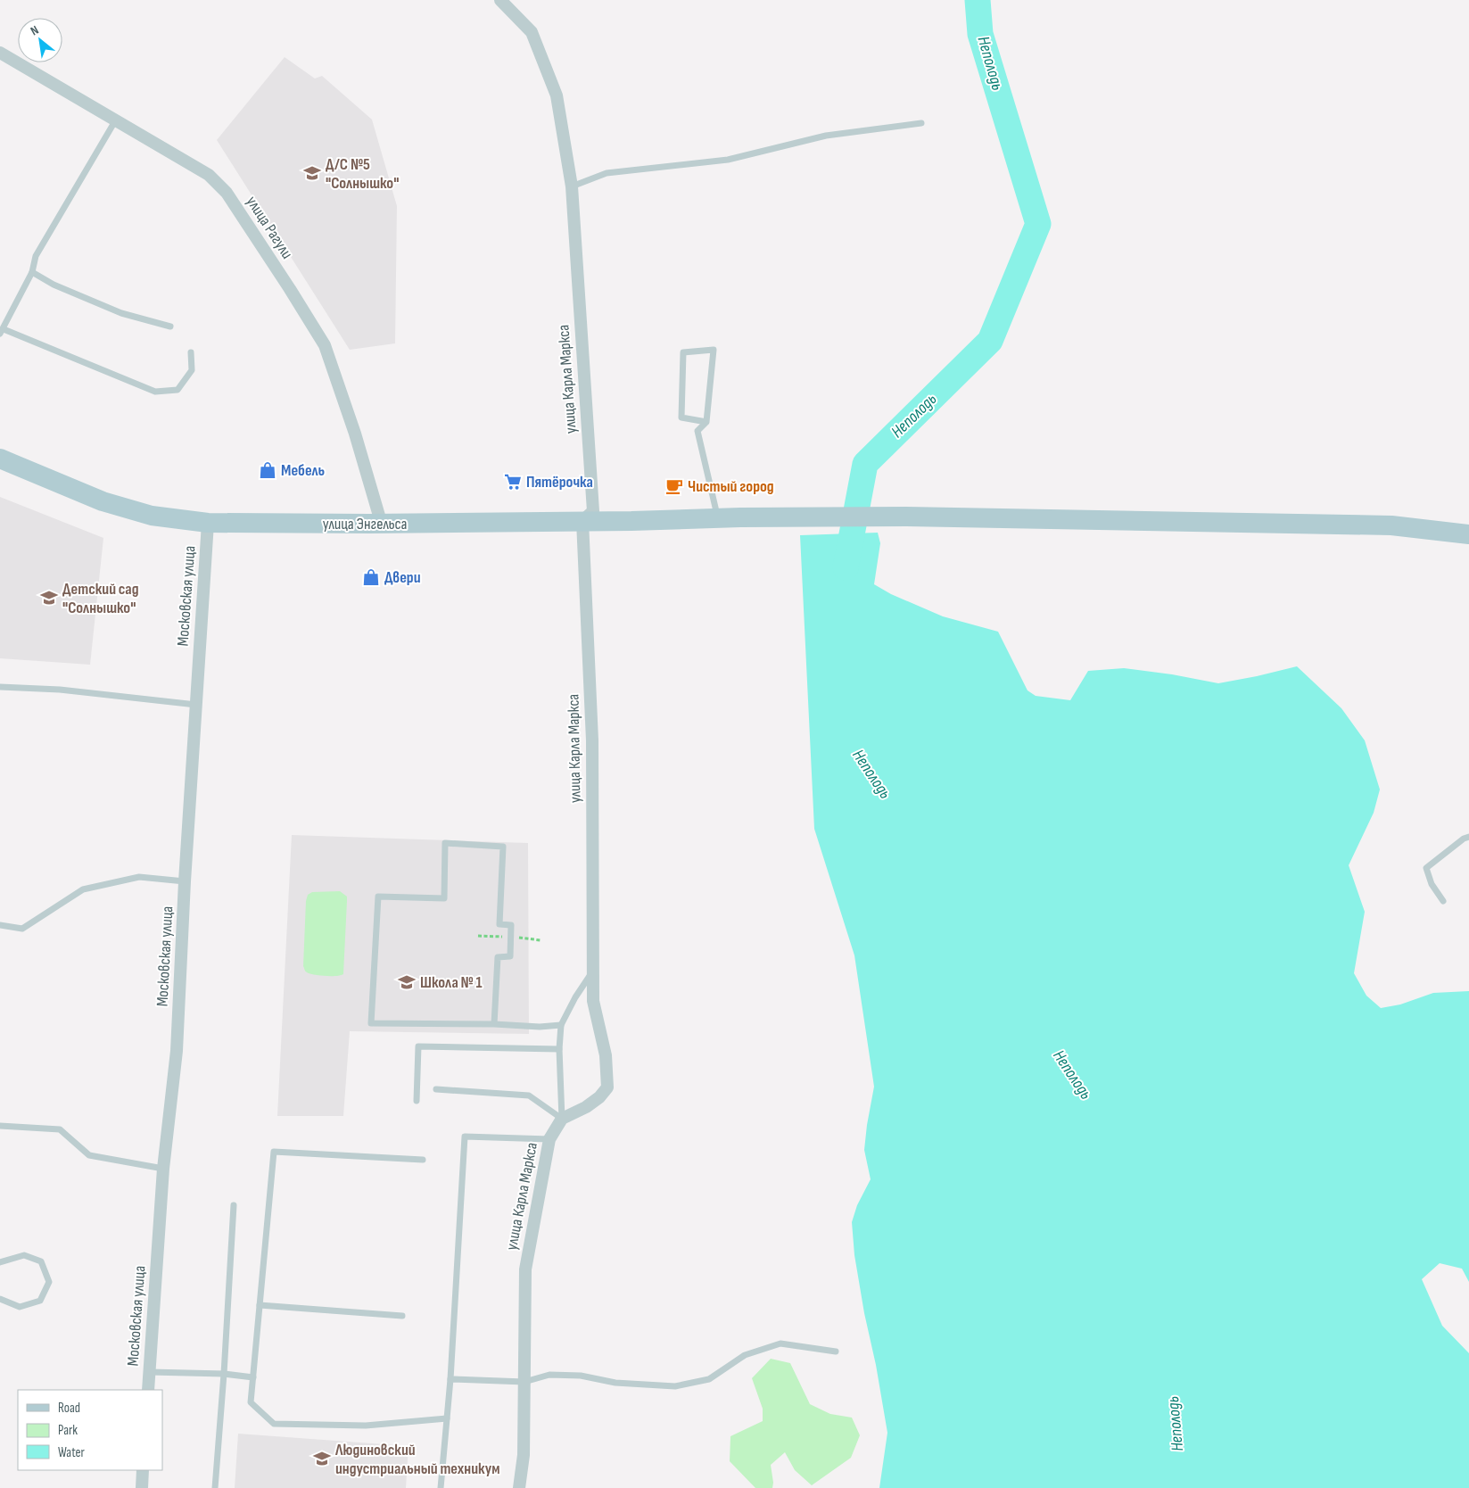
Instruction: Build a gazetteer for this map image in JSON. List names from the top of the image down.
{
  "streets": {
    "main road": ["улица Энгельса"],
    "street": ["улица Рагули", "улица Карла Маркса", "Московская улица"]
  },
  "crossings": [
    ["улица Рагули", "улица Энгельса"],
    ["улица Карла Маркса", "улица Энгельса"],
    ["улица Энгельса", "Московская улица"]
  ],
  "water": ["Неполодь"],
  "places": {
    "school or university": [
      "Д/С №5 \"Солнышко\"",
      "Детский сад \"Солнышко\"",
      "Школа № 1",
      "Людиновский индустриальный техникум"
    ],
    "shop": ["Мебель", "Двери"],
    "supermarket": ["Пятёрочка"],
    "cafe": ["Чистый город"]
  },
  "legend": ["Road", "Park", "Water"],
  "north": "top left"
}
